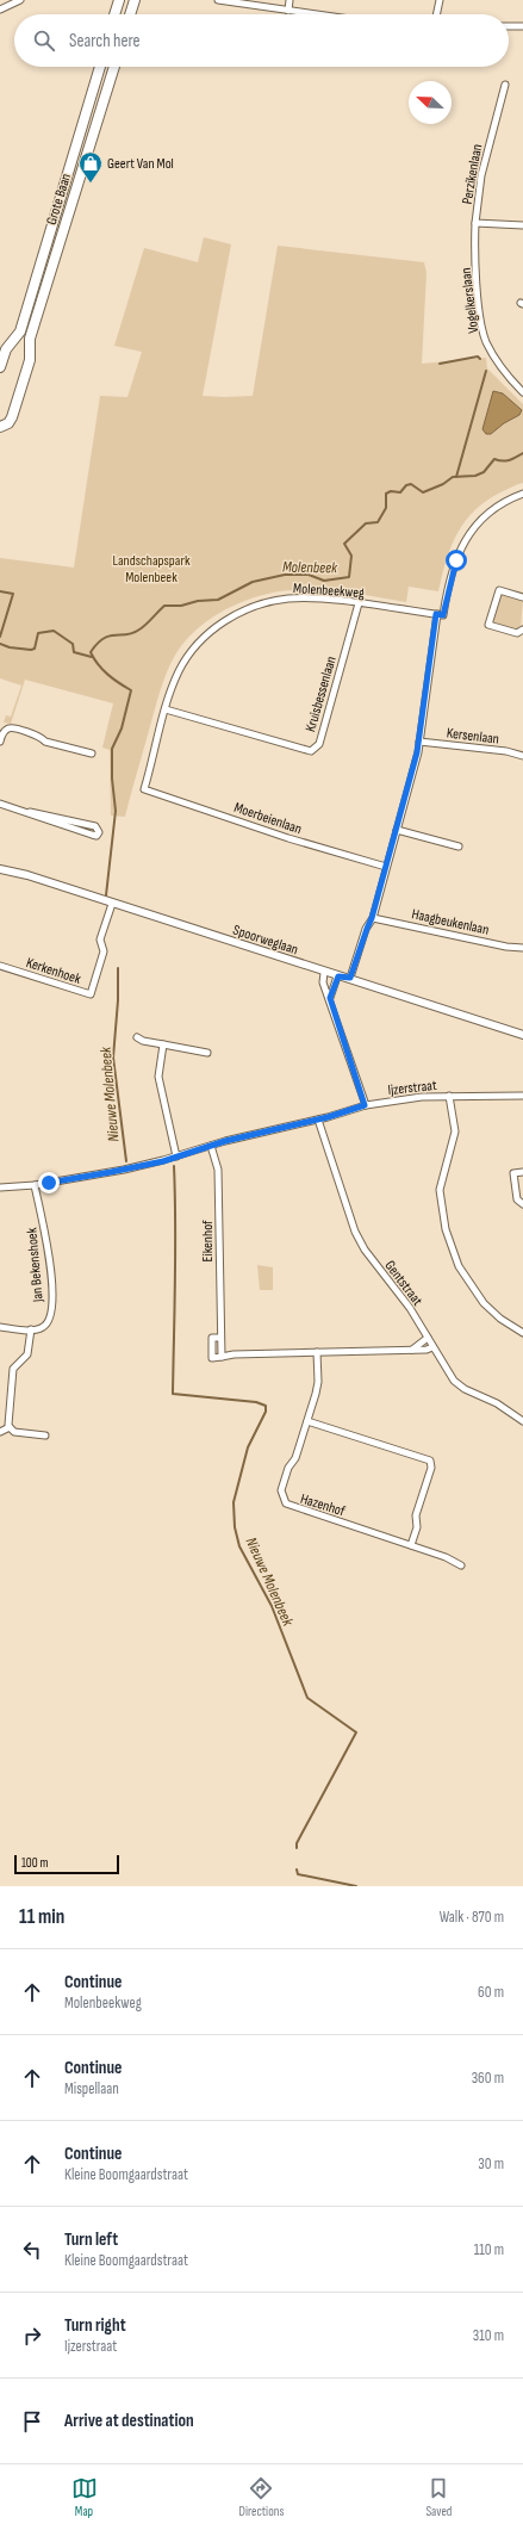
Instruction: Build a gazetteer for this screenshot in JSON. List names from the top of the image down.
{
  "streets": {
    "main road": ["Grote Baan"],
    "street": [
      "Perzikenlaan",
      "Vogelkerslaan",
      "Molenbeekweg",
      "Kruisbessenlaan",
      "Kersenlaan",
      "Moerbeienlaan",
      "Haagbeukenlaan",
      "Spoorweglaan",
      "Kerkenhoek",
      "Ijzerstraat",
      "Eikenhof",
      "Jan Bekenshoek",
      "Gentstraat",
      "Hazenhof"
    ]
  },
  "crossings": [
    ["Perzikenlaan", "Vogelkerslaan"],
    ["Molenbeekweg", "Kruisbessenlaan"],
    ["Molenbeekweg", "Moerbeienlaan"],
    ["Spoorweglaan", "Kerkenhoek"],
    ["Ijzerstraat", "Eikenhof"],
    ["Ijzerstraat", "Jan Bekenshoek"],
    ["Ijzerstraat", "Gentstraat"],
    ["Eikenhof", "Gentstraat"],
    ["Eikenhof", "Hazenhof"]
  ],
  "water": ["Molenbeek", "Nieuwe Molenbeek"],
  "parks": ["Landschapspark Molenbeek"],
  "places": {
    "shop": ["Geert Van Mol"]
  },
  "scale_bar": "100 m",
  "north": "top left",
  "page": {
    "search": "Search here",
    "scale": "100 m",
    "heading": ["11 min", "Walk · 870 m"],
    "list": [
      ["Continue", "Molenbeekweg", "60 m"],
      ["Continue", "Mispellaan", "360 m"],
      ["Continue", "Kleine Boomgaardstraat", "30 m"],
      ["Turn left", "Kleine Boomgaardstraat", "110 m"],
      ["Turn right", "Ijzerstraat", "310 m"],
      "Arrive at destination"
    ],
    "nav": ["Map", "Directions", "Saved"]
  }
}
